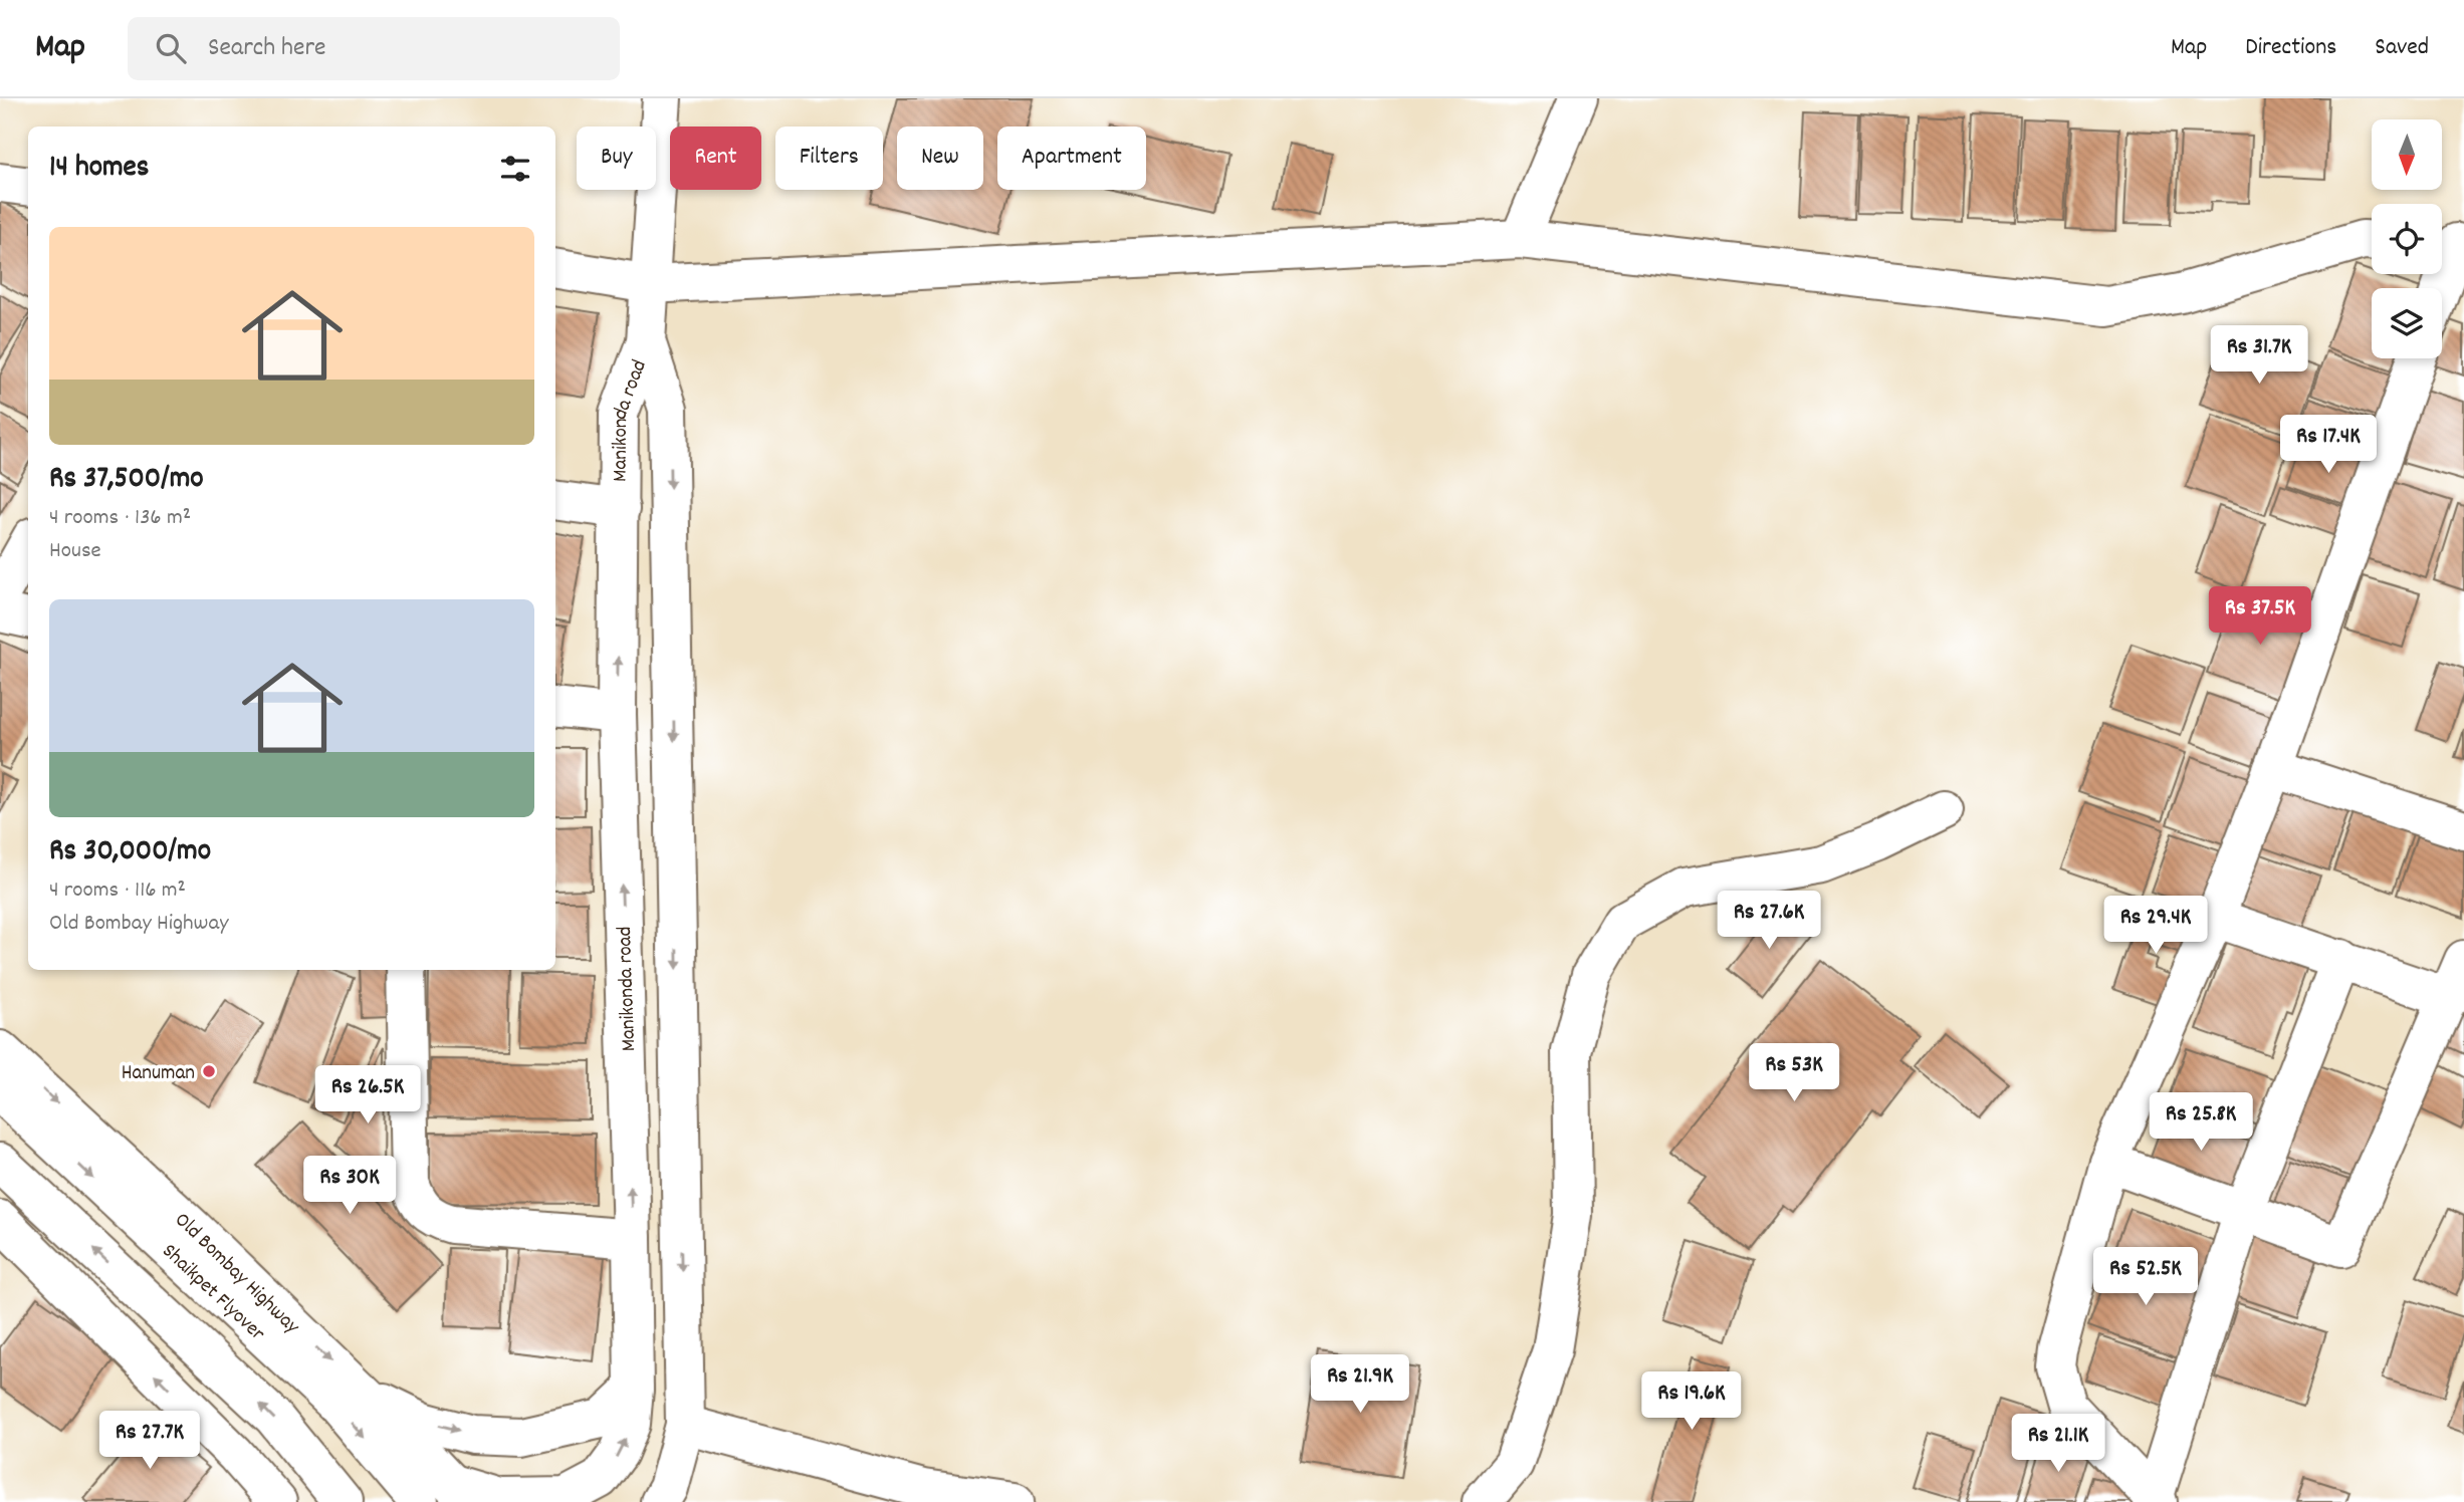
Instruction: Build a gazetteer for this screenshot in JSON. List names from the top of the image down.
{
  "streets": {
    "street": ["Manikonda road", "Old Bombay Highway", "Shaikpet Flyover"]
  },
  "crossings": [
    ["Manikonda road", "Old Bombay Highway"]
  ],
  "places": ["Hanuman"],
  "north": "bottom",
  "page": {
    "header": "Map",
    "search": "Search here",
    "nav": ["Map", "Directions", "Saved"],
    "chip": [
      "Buy",
      "Rent",
      "Filters",
      "New",
      "Apartment"
    ],
    "heading": "14 homes",
    "list": [
      {
        "name": "Rs 37,500/mo",
        "note": "4 rooms · 136 m² · House"
      },
      {
        "name": "Rs 30,000/mo",
        "note": "4 rooms · 116 m² · Old Bombay Highway"
      }
    ],
    "price": [
      "Rs 31.7K",
      "Rs 17.4K",
      "Rs 37.5K",
      "Rs 27.6K",
      "Rs 29.4K",
      "Rs 53K",
      "Rs 26.5K",
      "Rs 25.8K",
      "Rs 30K",
      "Rs 52.5K",
      "Rs 21.9K",
      "Rs 19.6K",
      "Rs 27.7K",
      "Rs 21.1K"
    ]
  }
}
